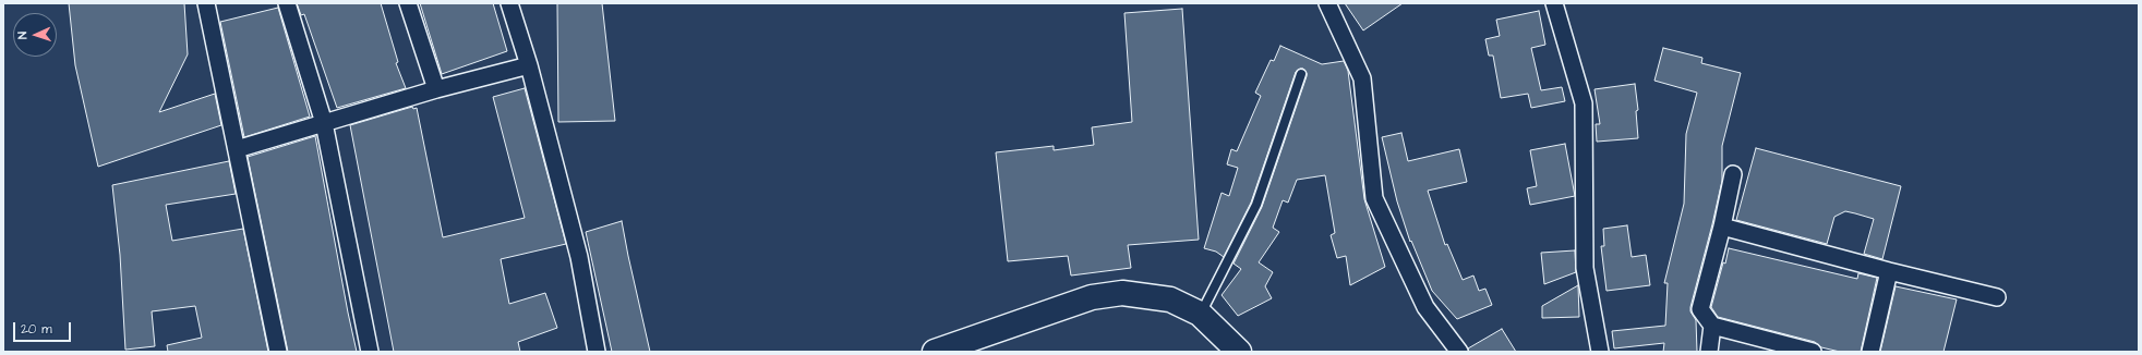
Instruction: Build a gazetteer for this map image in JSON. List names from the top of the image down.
{
  "scale_bar": "20 m",
  "north": "left"
}
